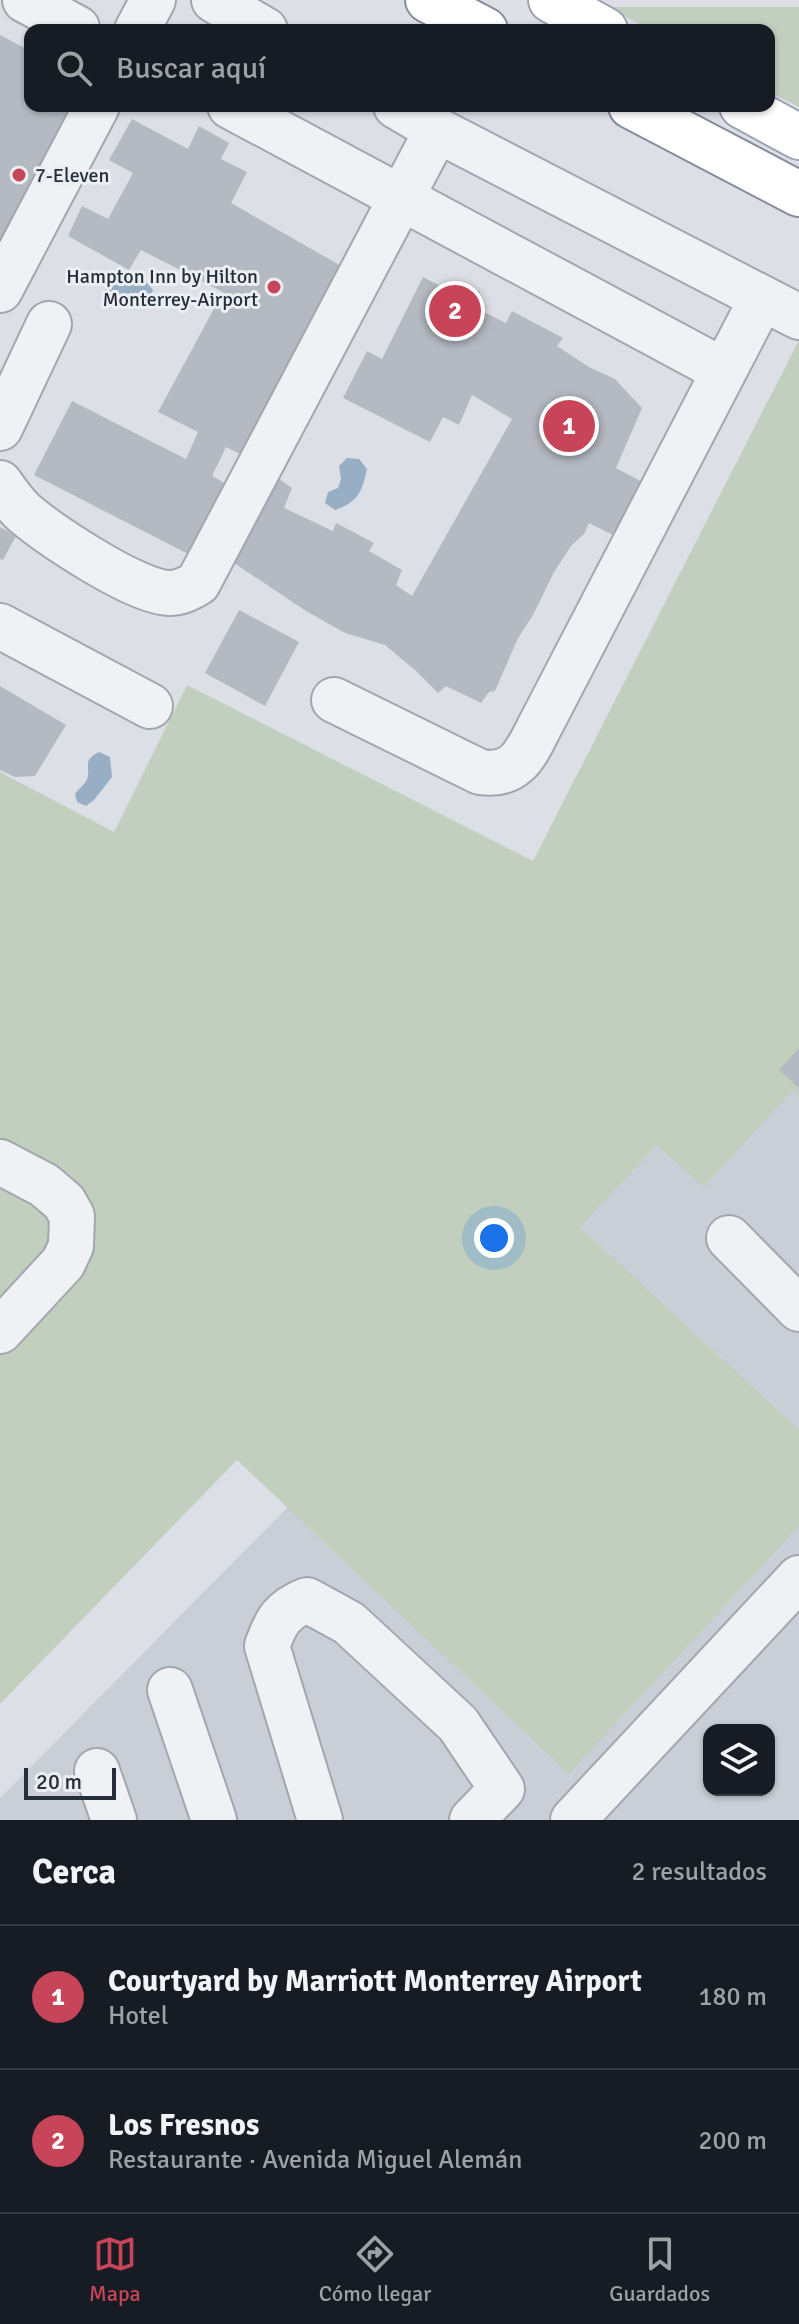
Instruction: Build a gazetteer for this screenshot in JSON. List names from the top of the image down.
{
  "places": ["7-Eleven", "Hampton Inn by Hilton Monterrey-Airport"],
  "scale_bar": "20 m",
  "page": {
    "search": "Buscar aquí",
    "pins": ["2", "1"],
    "scale": "20 m",
    "heading": ["Cerca", "2 resultados"],
    "list": [
      {
        "mark": "1",
        "name": "Courtyard by Marriott Monterrey Airport",
        "note": "Hotel",
        "value": "180 m"
      },
      {
        "mark": "2",
        "name": "Los Fresnos",
        "note": "Restaurante · Avenida Miguel Alemán",
        "value": "200 m"
      }
    ],
    "nav": ["Mapa", "Cómo llegar", "Guardados"]
  }
}
